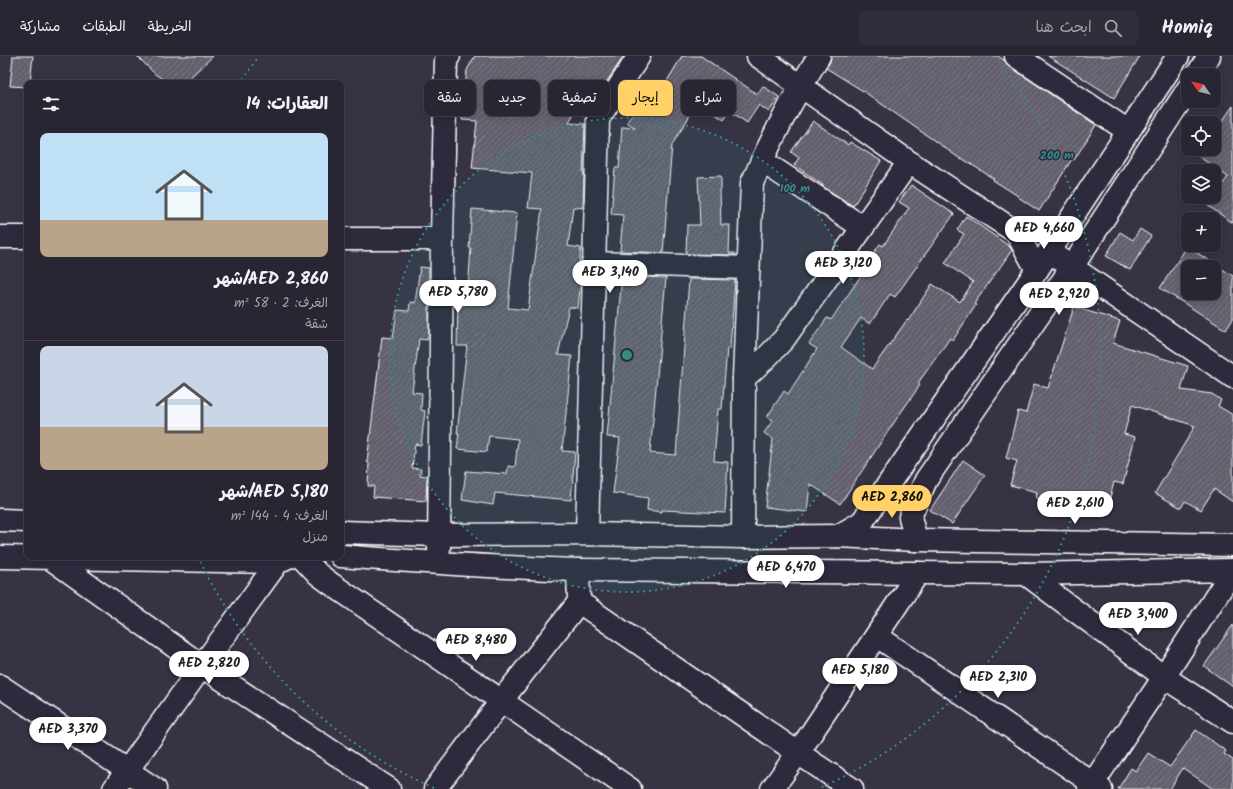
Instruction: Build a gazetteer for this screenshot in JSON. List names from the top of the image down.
{
  "north": "top left",
  "page": {
    "header": "Homiq",
    "search": "ابحث هنا",
    "nav": ["الخريطة", "الطبقات", "مشاركة"],
    "map_buttons": ["+", "−"],
    "chip": [
      "شراء",
      "إيجار",
      "تصفية",
      "جديد",
      "شقة"
    ],
    "heading": "العقارات: 14",
    "list": [
      {
        "name": "AED 2,860/شهر",
        "note": "الغرف: 2 · 58 m² · شقة"
      },
      {
        "name": "AED 5,180/شهر",
        "note": "الغرف: 4 · 144 m² · منزل"
      }
    ],
    "price": [
      "AED 4,660",
      "AED 3,120",
      "AED 3,140",
      "AED 5,780",
      "AED 2,920",
      "AED 2,860",
      "AED 2,610",
      "AED 6,470",
      "AED 3,400",
      "AED 8,480",
      "AED 2,820",
      "AED 5,180",
      "AED 2,310",
      "AED 3,370"
    ]
  },
  "rings": ["200 m", "100 m"]
}
